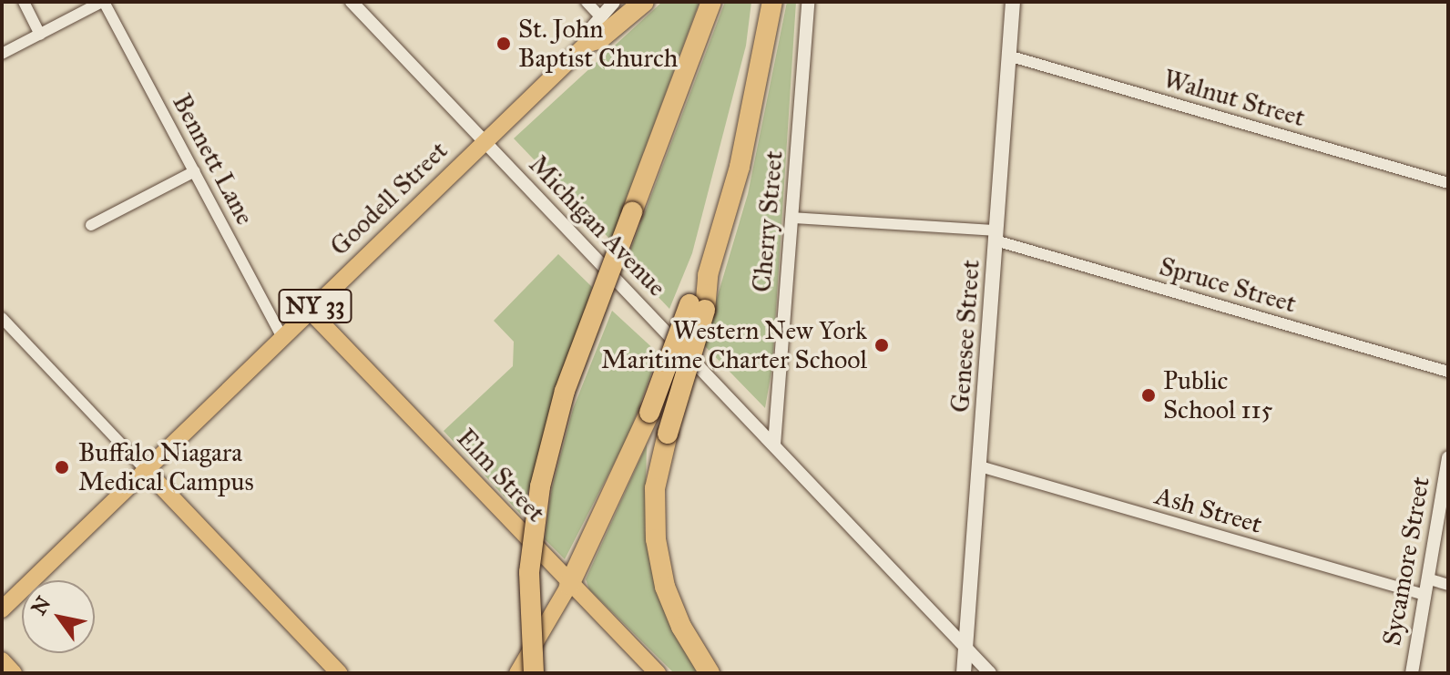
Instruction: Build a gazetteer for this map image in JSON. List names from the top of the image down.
{
  "streets": {
    "highway": ["NY 33"],
    "main road": ["Goodell Street", "Genesee Street", "Elm Street"],
    "street": [
      "Walnut Street",
      "Bennett Lane",
      "Cherry Street",
      "Michigan Avenue",
      "Spruce Street",
      "Ash Street",
      "Sycamore Street"
    ]
  },
  "crossings": [
    ["Walnut Street", "Genesee Street"],
    ["Bennett Lane", "Goodell Street"],
    ["Goodell Street", "Michigan Avenue"],
    ["Goodell Street", "NY 33"],
    ["Goodell Street", "Elm Street"],
    ["Cherry Street", "Michigan Avenue"],
    ["Cherry Street", "Spruce Street"],
    ["Michigan Avenue", "Genesee Street"],
    ["Spruce Street", "Genesee Street"],
    ["Genesee Street", "Ash Street"],
    ["Ash Street", "Sycamore Street"]
  ],
  "places": [
    "St. John Baptist Church",
    "Western New York Maritime Charter School",
    "Public School 115",
    "Buffalo Niagara Medical Campus"
  ],
  "north": "top left"
}
